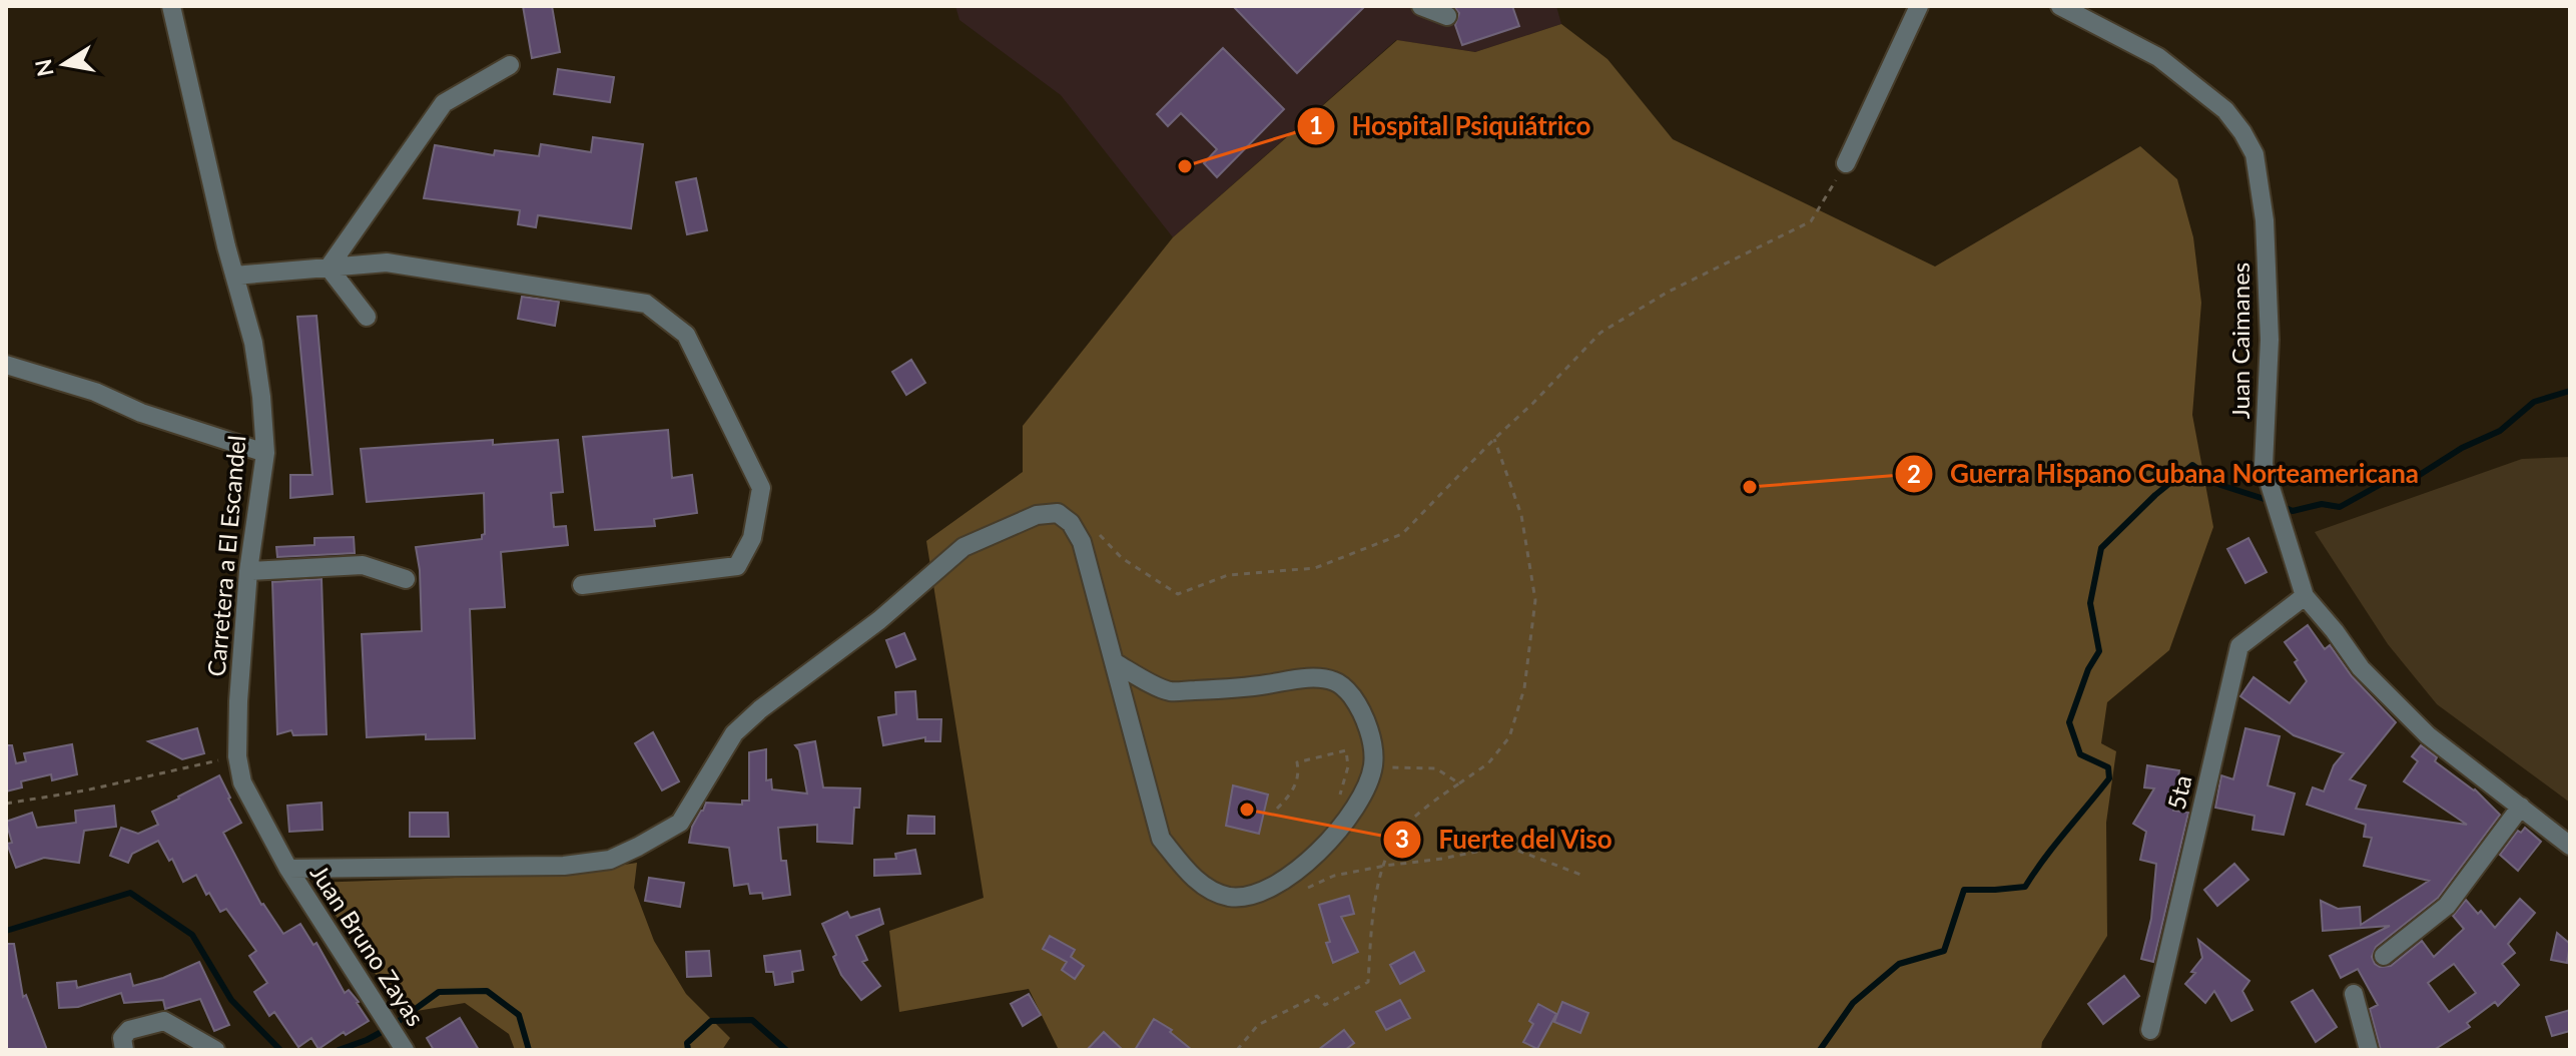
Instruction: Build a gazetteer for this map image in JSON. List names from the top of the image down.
{
  "streets": {
    "street": [
      "Juan Caimanes",
      "Carretera a El Escandel",
      "5ta",
      "Juan Bruno Zayas"
    ]
  },
  "crossings": [
    ["Juan Caimanes", "5ta"],
    ["Carretera a El Escandel", "Juan Bruno Zayas"]
  ],
  "places": ["Hospital Psiquiátrico", "Guerra Hispano Cubana Norteamericana", "Fuerte del Viso"],
  "north": "left"
}
